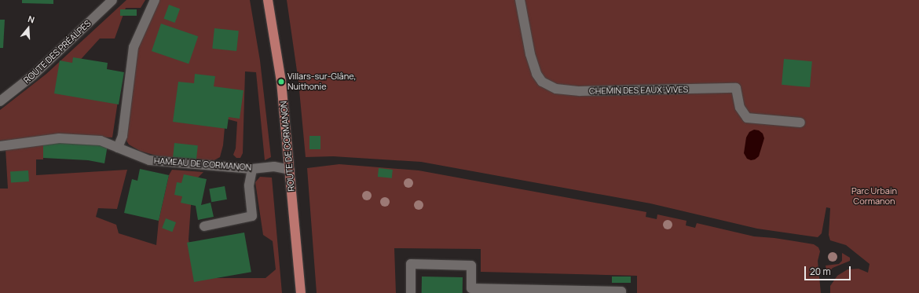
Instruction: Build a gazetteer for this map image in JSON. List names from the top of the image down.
{
  "streets": {
    "main road": ["ROUTE DE CORMANON"],
    "street": ["ROUTE DES PRÉALPES", "CHEMIN DES EAUX-VIVES", "HAMEAU DE CORMANON"]
  },
  "crossings": [
    ["ROUTE DE CORMANON", "HAMEAU DE CORMANON"]
  ],
  "parks": ["Parc Urbain Cormanon"],
  "places": ["Villars-sur-Glâne, Nuithonie"],
  "scale_bar": "20 m",
  "north": "top"
}
